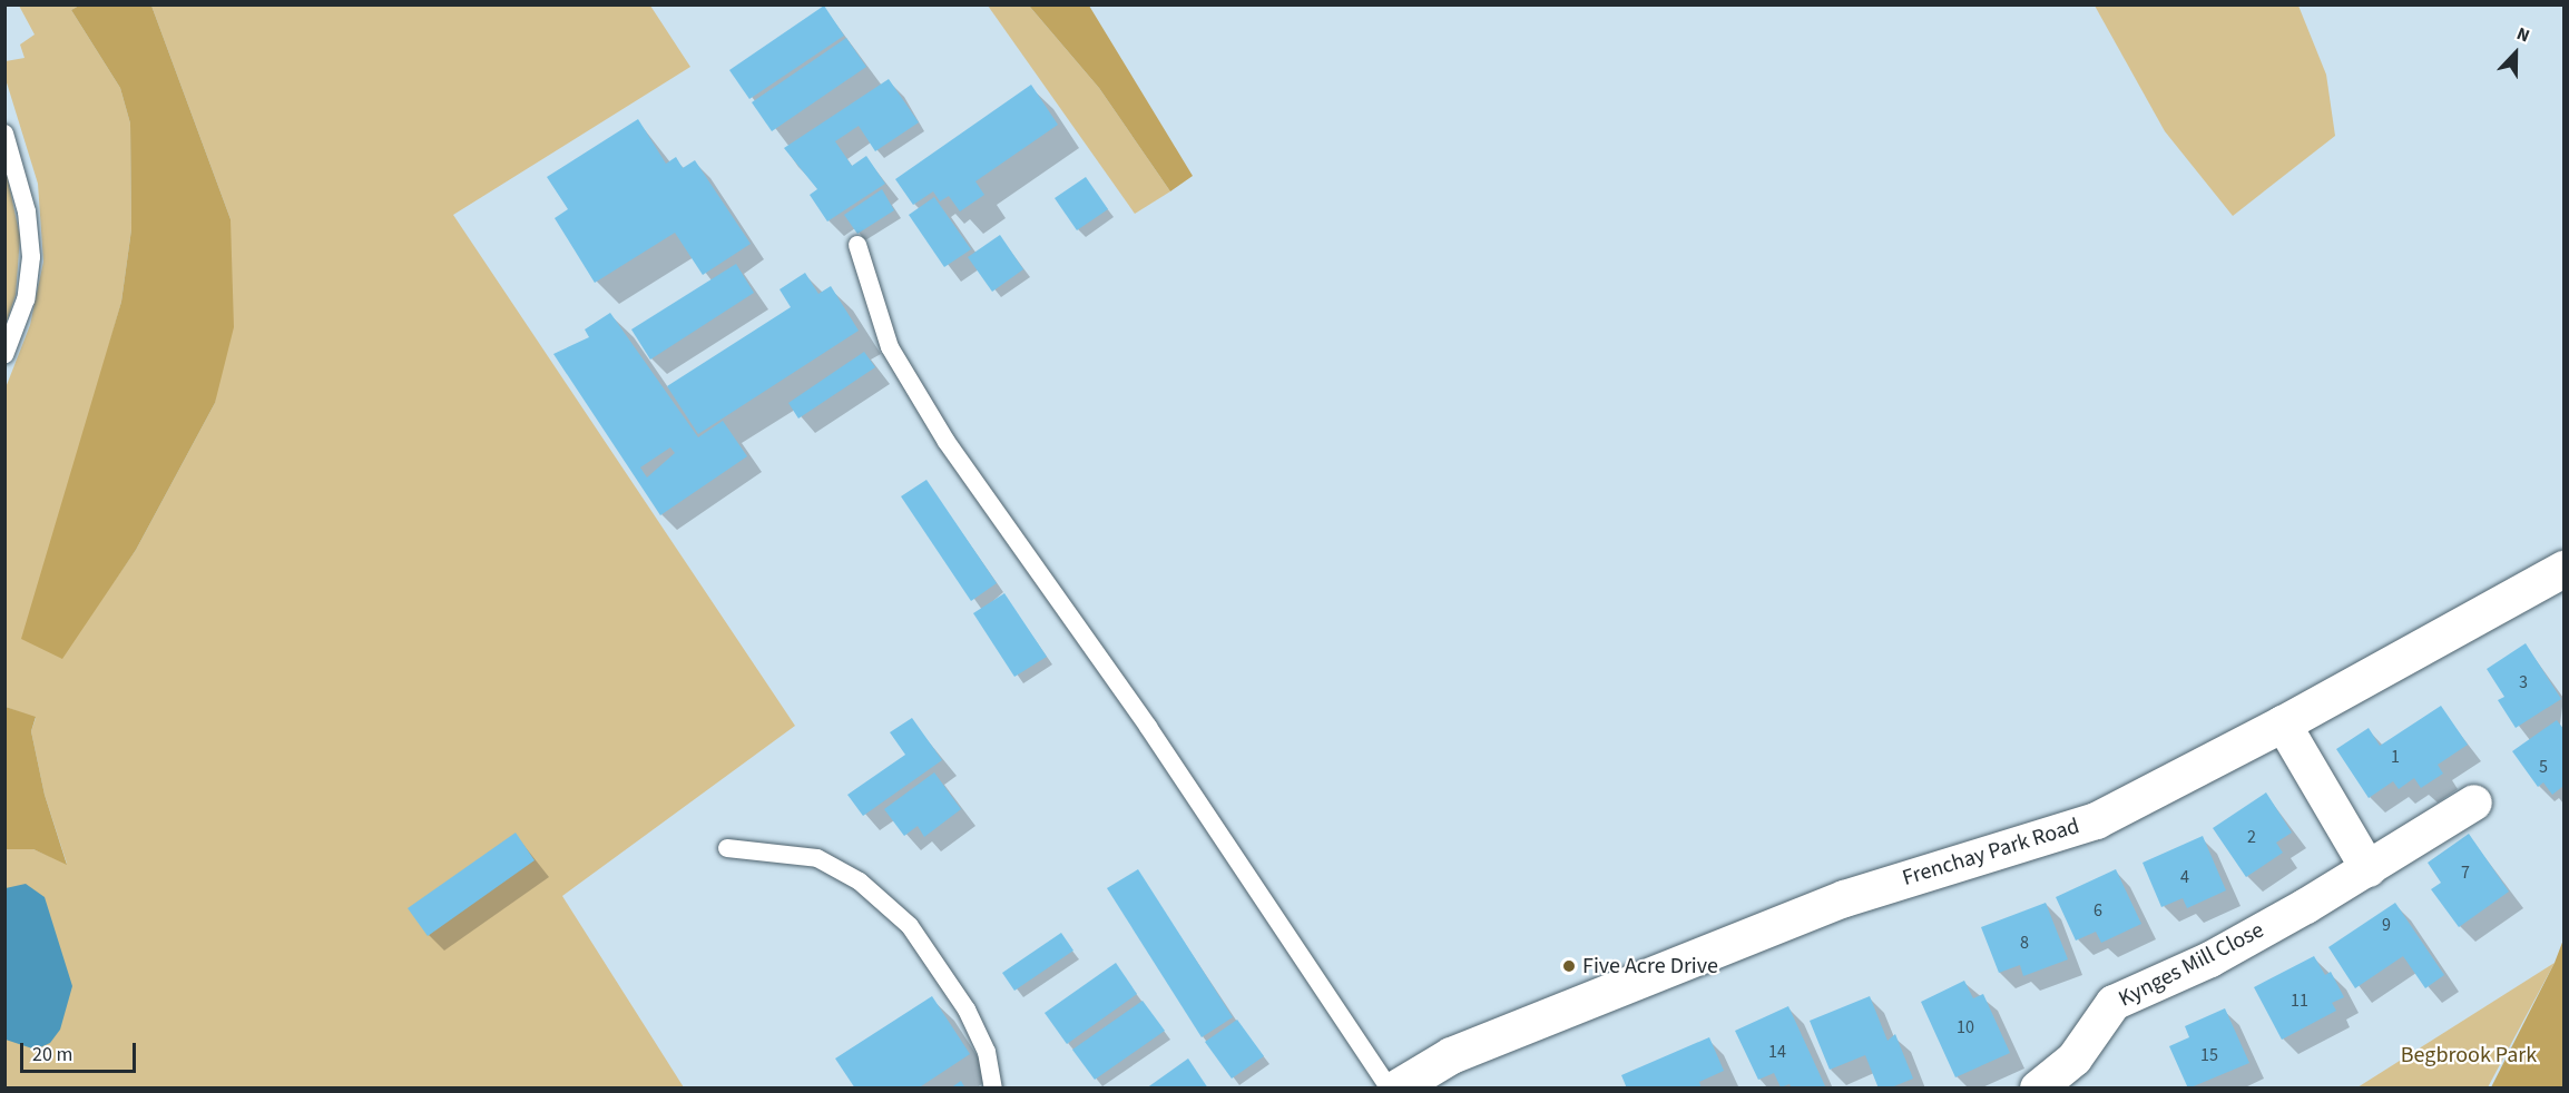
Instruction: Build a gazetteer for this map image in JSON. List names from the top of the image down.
{
  "streets": {
    "main road": ["Frenchay Park Road"],
    "street": ["Kynges Mill Close"]
  },
  "parks": ["Begbrook Park"],
  "places": ["Five Acre Drive"],
  "house_numbers": [
    "3",
    "1",
    "5",
    "2",
    "7",
    "4",
    "6",
    "9",
    "8",
    "11",
    "10",
    "14",
    "15"
  ],
  "scale_bar": "20 m",
  "north": "top"
}
